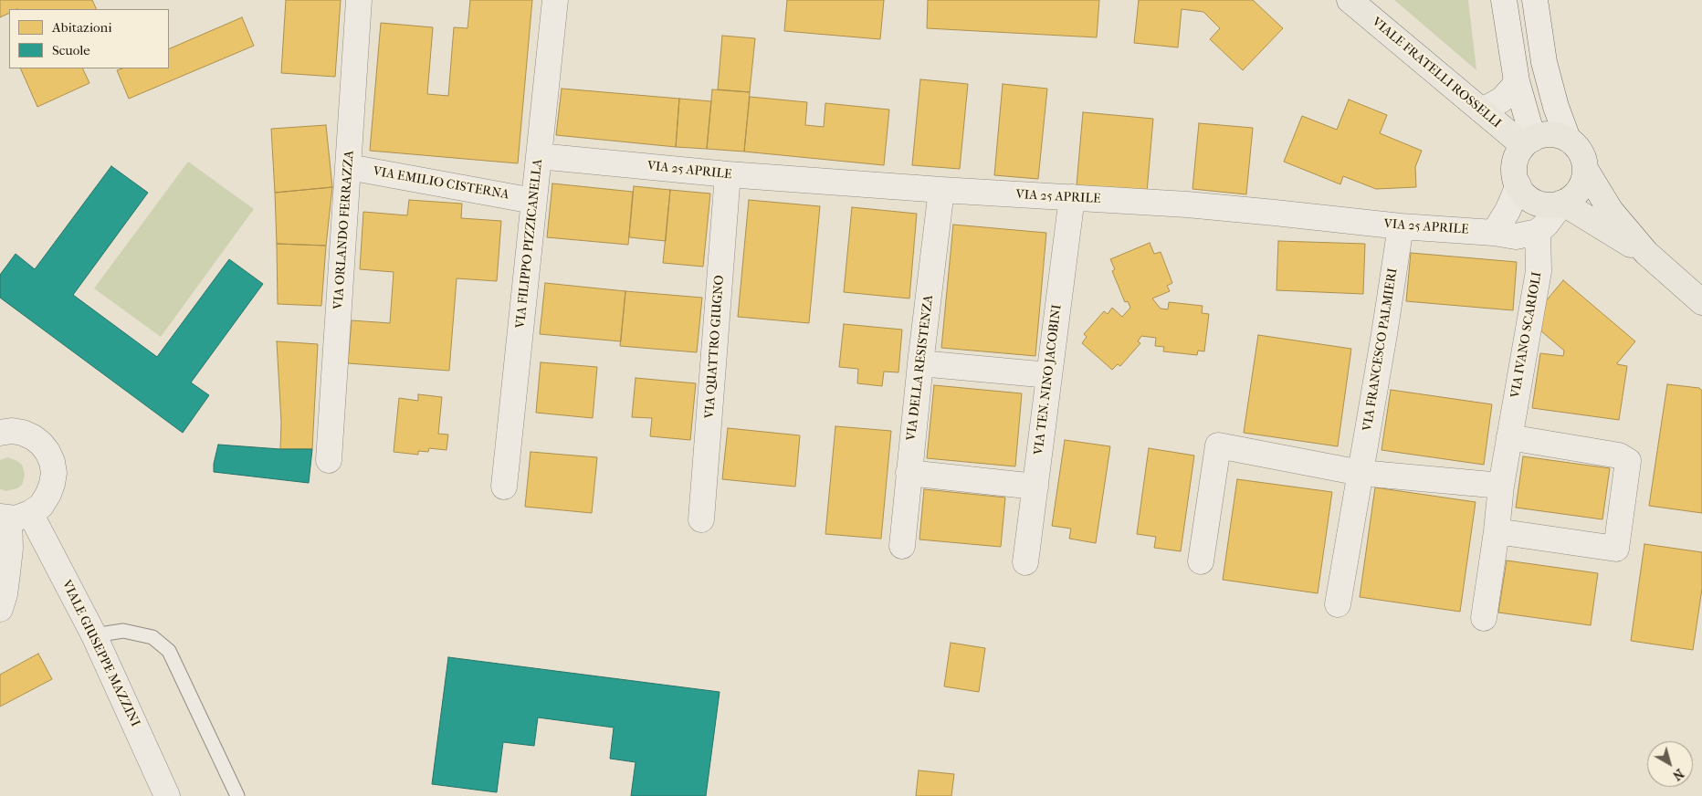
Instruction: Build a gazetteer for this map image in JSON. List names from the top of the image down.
{
  "streets": {
    "main road": ["VIALE FRATELLI ROSSELLI"],
    "street": [
      "VIA 25 APRILE",
      "VIA EMILIO CISTERNA",
      "VIA ORLANDO FERRAZZA",
      "VIA FILIPPO PIZZICANELLA",
      "VIA IVANO SCARIOLI",
      "VIA QUATTRO GIUGNO",
      "VIA FRANCESCO PALMIERI",
      "VIA DELLA RESISTENZA",
      "VIA TEN. NINO JACOBINI",
      "VIALE GIUSEPPE MAZZINI"
    ]
  },
  "crossings": [
    ["VIA 25 APRILE", "VIA FILIPPO PIZZICANELLA"],
    ["VIA 25 APRILE", "VIA IVANO SCARIOLI"],
    ["VIA 25 APRILE", "VIA QUATTRO GIUGNO"],
    ["VIA 25 APRILE", "VIA FRANCESCO PALMIERI"],
    ["VIA 25 APRILE", "VIA DELLA RESISTENZA"],
    ["VIA 25 APRILE", "VIA TEN. NINO JACOBINI"],
    ["VIA EMILIO CISTERNA", "VIA ORLANDO FERRAZZA"],
    ["VIA EMILIO CISTERNA", "VIA FILIPPO PIZZICANELLA"]
  ],
  "legend": ["Abitazioni", "Scuole"],
  "north": "bottom right"
}
